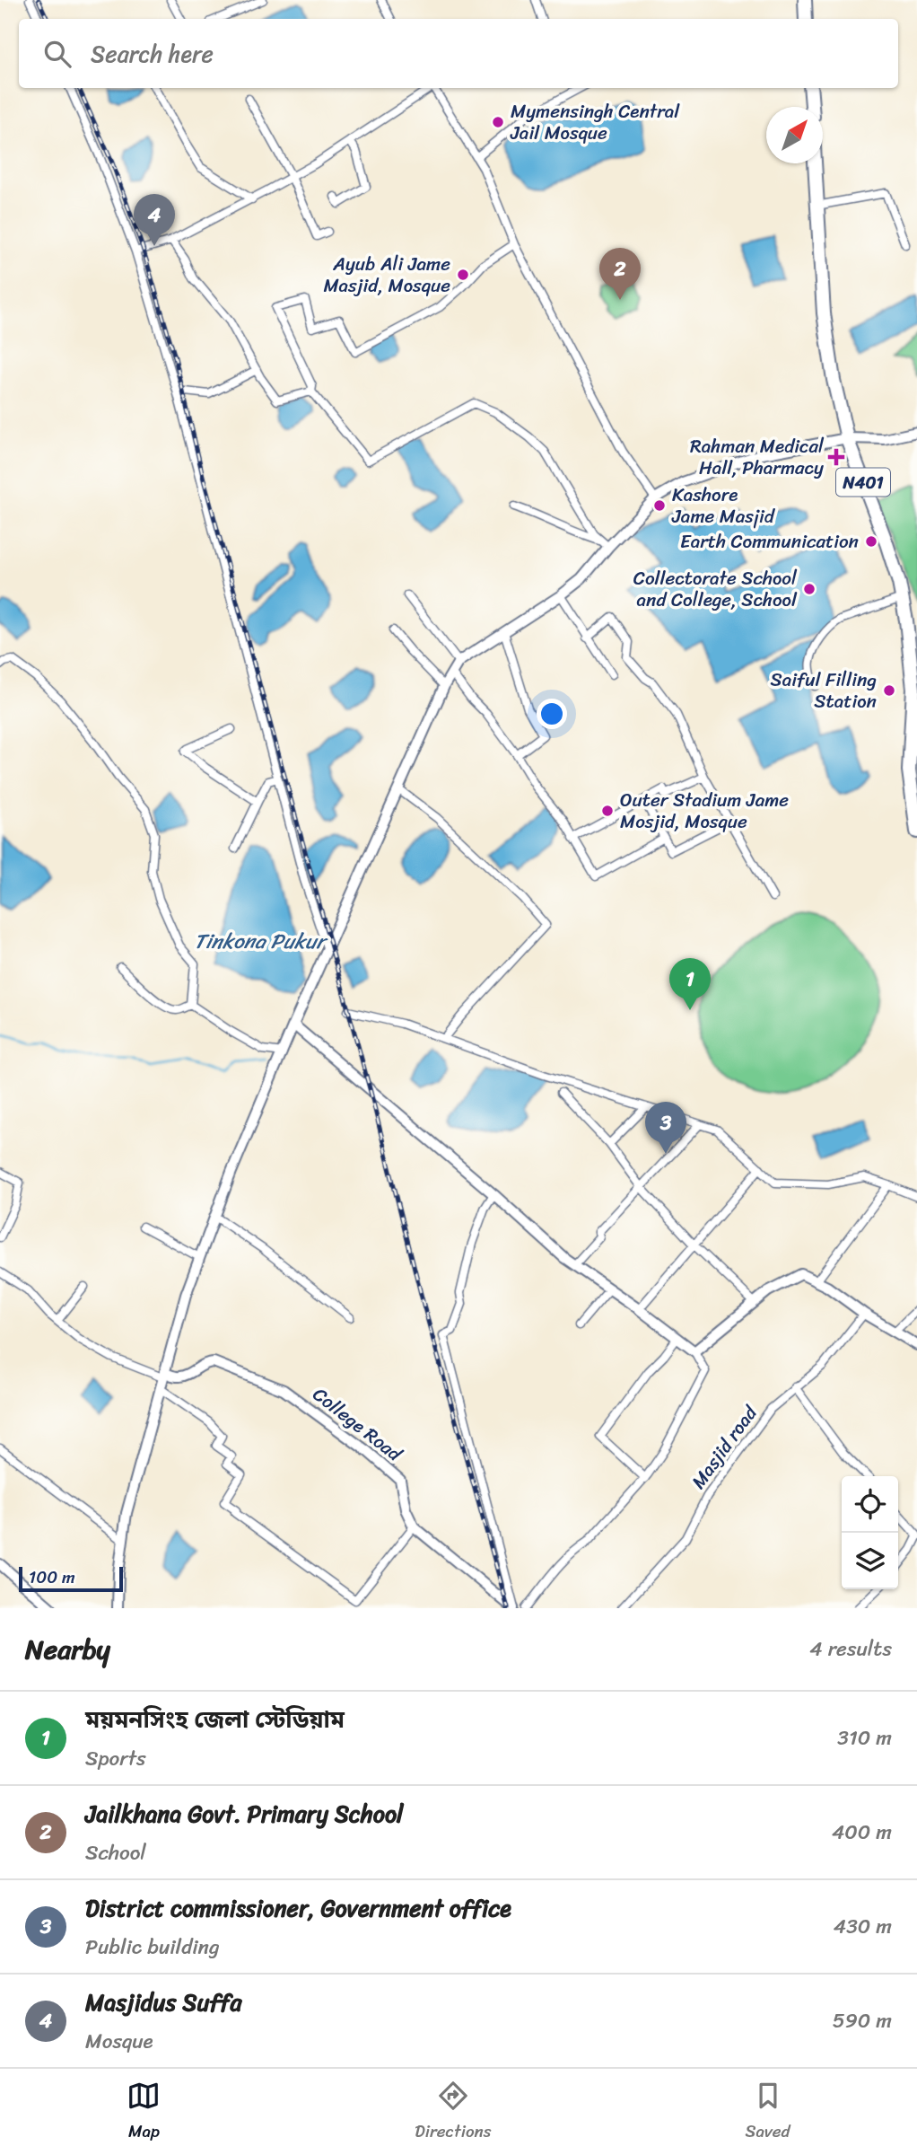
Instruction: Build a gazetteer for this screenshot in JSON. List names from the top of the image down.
{
  "streets": {
    "highway": ["N401"],
    "street": ["College Road", "Masjid road"]
  },
  "water": ["Tinkona Pukur"],
  "places": {
    "other": [
      "Mymensingh Central Jail Mosque",
      "Ayub Ali Jame Masjid, Mosque",
      "Kashore Jame Masjid",
      "Earth Communication",
      "Collectorate School and College, School",
      "Saiful Filling Station",
      "Outer Stadium Jame Mosjid, Mosque"
    ],
    "health": ["Rahman Medical Hall, Pharmacy"]
  },
  "scale_bar": "100 m",
  "north": "top right",
  "page": {
    "search": "Search here",
    "pins": [
      "4",
      "2",
      "1",
      "3"
    ],
    "scale": "100 m",
    "heading": ["Nearby", "4 results"],
    "list": [
      {
        "mark": "1",
        "name": "ময়মনসিংহ জেলা স্টেডিয়াম",
        "note": "Sports",
        "value": "310 m"
      },
      {
        "mark": "2",
        "name": "Jailkhana Govt. Primary School",
        "note": "School",
        "value": "400 m"
      },
      {
        "mark": "3",
        "name": "District commissioner, Government office",
        "note": "Public building",
        "value": "430 m"
      },
      {
        "mark": "4",
        "name": "Masjidus Suffa",
        "note": "Mosque",
        "value": "590 m"
      }
    ],
    "nav": ["Map", "Directions", "Saved"]
  }
}
